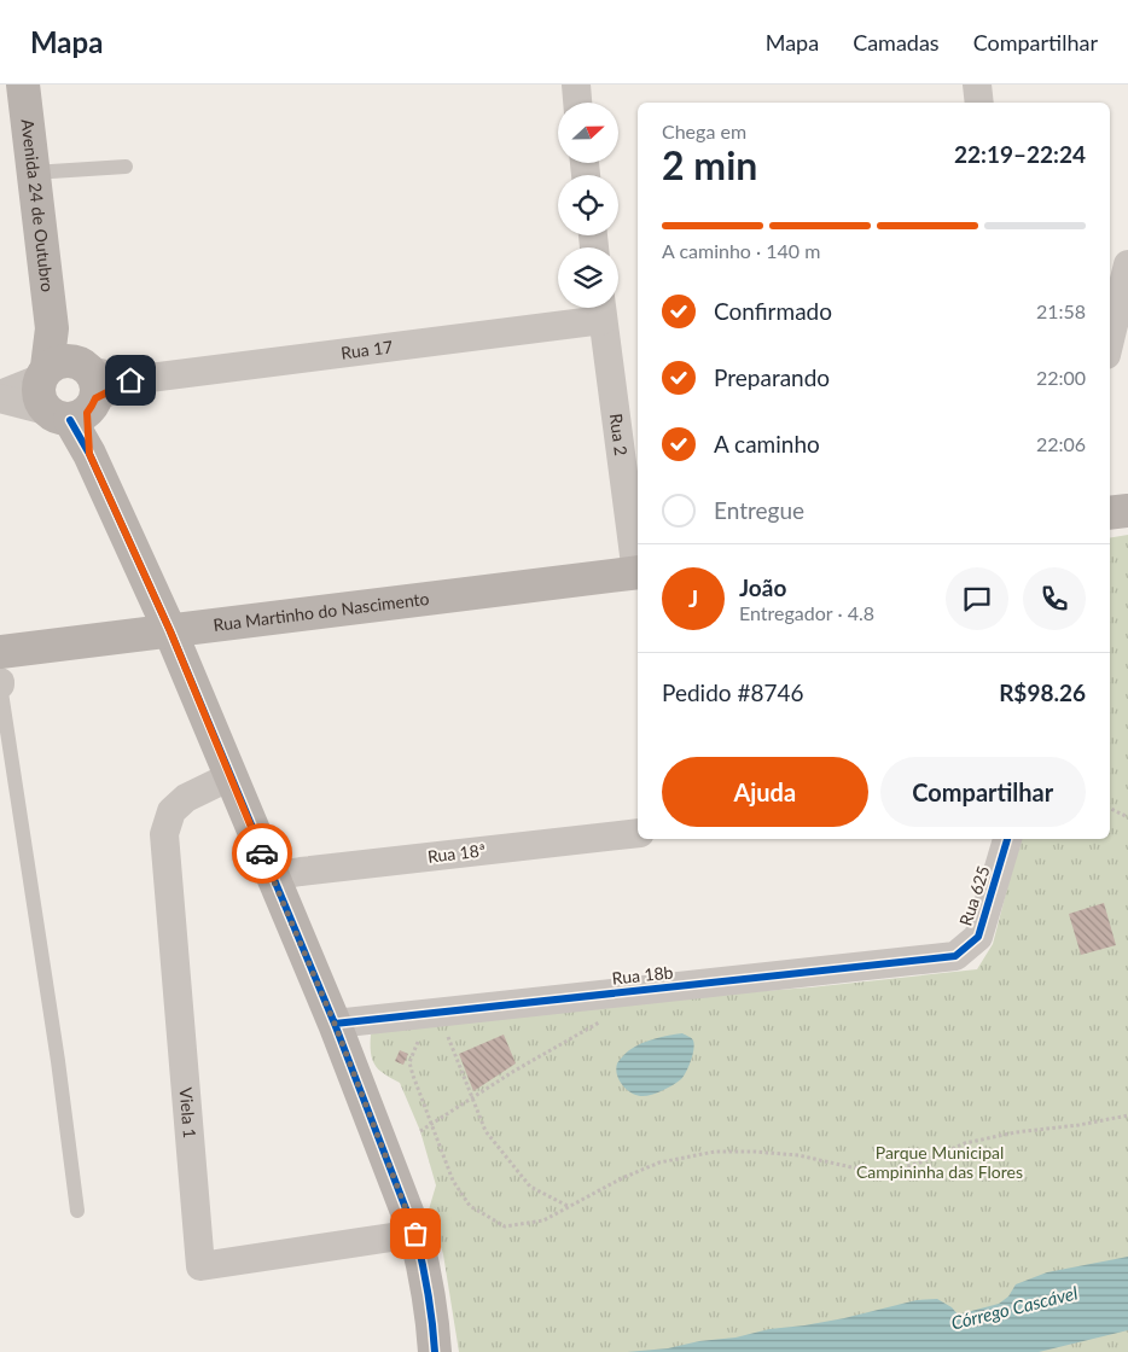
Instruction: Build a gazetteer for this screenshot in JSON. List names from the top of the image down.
{
  "streets": {
    "street": [
      "Avenida 24 de Outubro",
      "Rua 17",
      "Rua 2",
      "Rua Martinho do Nascimento",
      "Rua 18ª",
      "Rua 625",
      "Rua 18b",
      "Viela 1"
    ]
  },
  "crossings": [
    ["Avenida 24 de Outubro", "Rua 17"],
    ["Avenida 24 de Outubro", "Rua Martinho do Nascimento"],
    ["Avenida 24 de Outubro", "Rua 18ª"],
    ["Avenida 24 de Outubro", "Rua 18b"],
    ["Avenida 24 de Outubro", "Viela 1"],
    ["Rua 17", "Rua 2"],
    ["Rua 2", "Rua Martinho do Nascimento"],
    ["Rua 625", "Rua 18b"]
  ],
  "water": ["Córrego Cascável"],
  "parks": ["Parque Municipal Campininha das Flores"],
  "north": "right",
  "page": {
    "header": "Mapa",
    "nav": ["Mapa", "Camadas", "Compartilhar"],
    "heading": ["2 min", "Chega em", "22:19–22:24"],
    "panel": [
      "João",
      "Entregador · 4.8",
      "Pedido #8746",
      "R$98.26"
    ],
    "bar": "A caminho · 140 m",
    "list": [
      ["Confirmado", "21:58"],
      ["Preparando", "22:00"],
      ["A caminho", "22:06"],
      "Entregue"
    ],
    "round": "J",
    "buttons": ["Ajuda", "Compartilhar"]
  }
}
